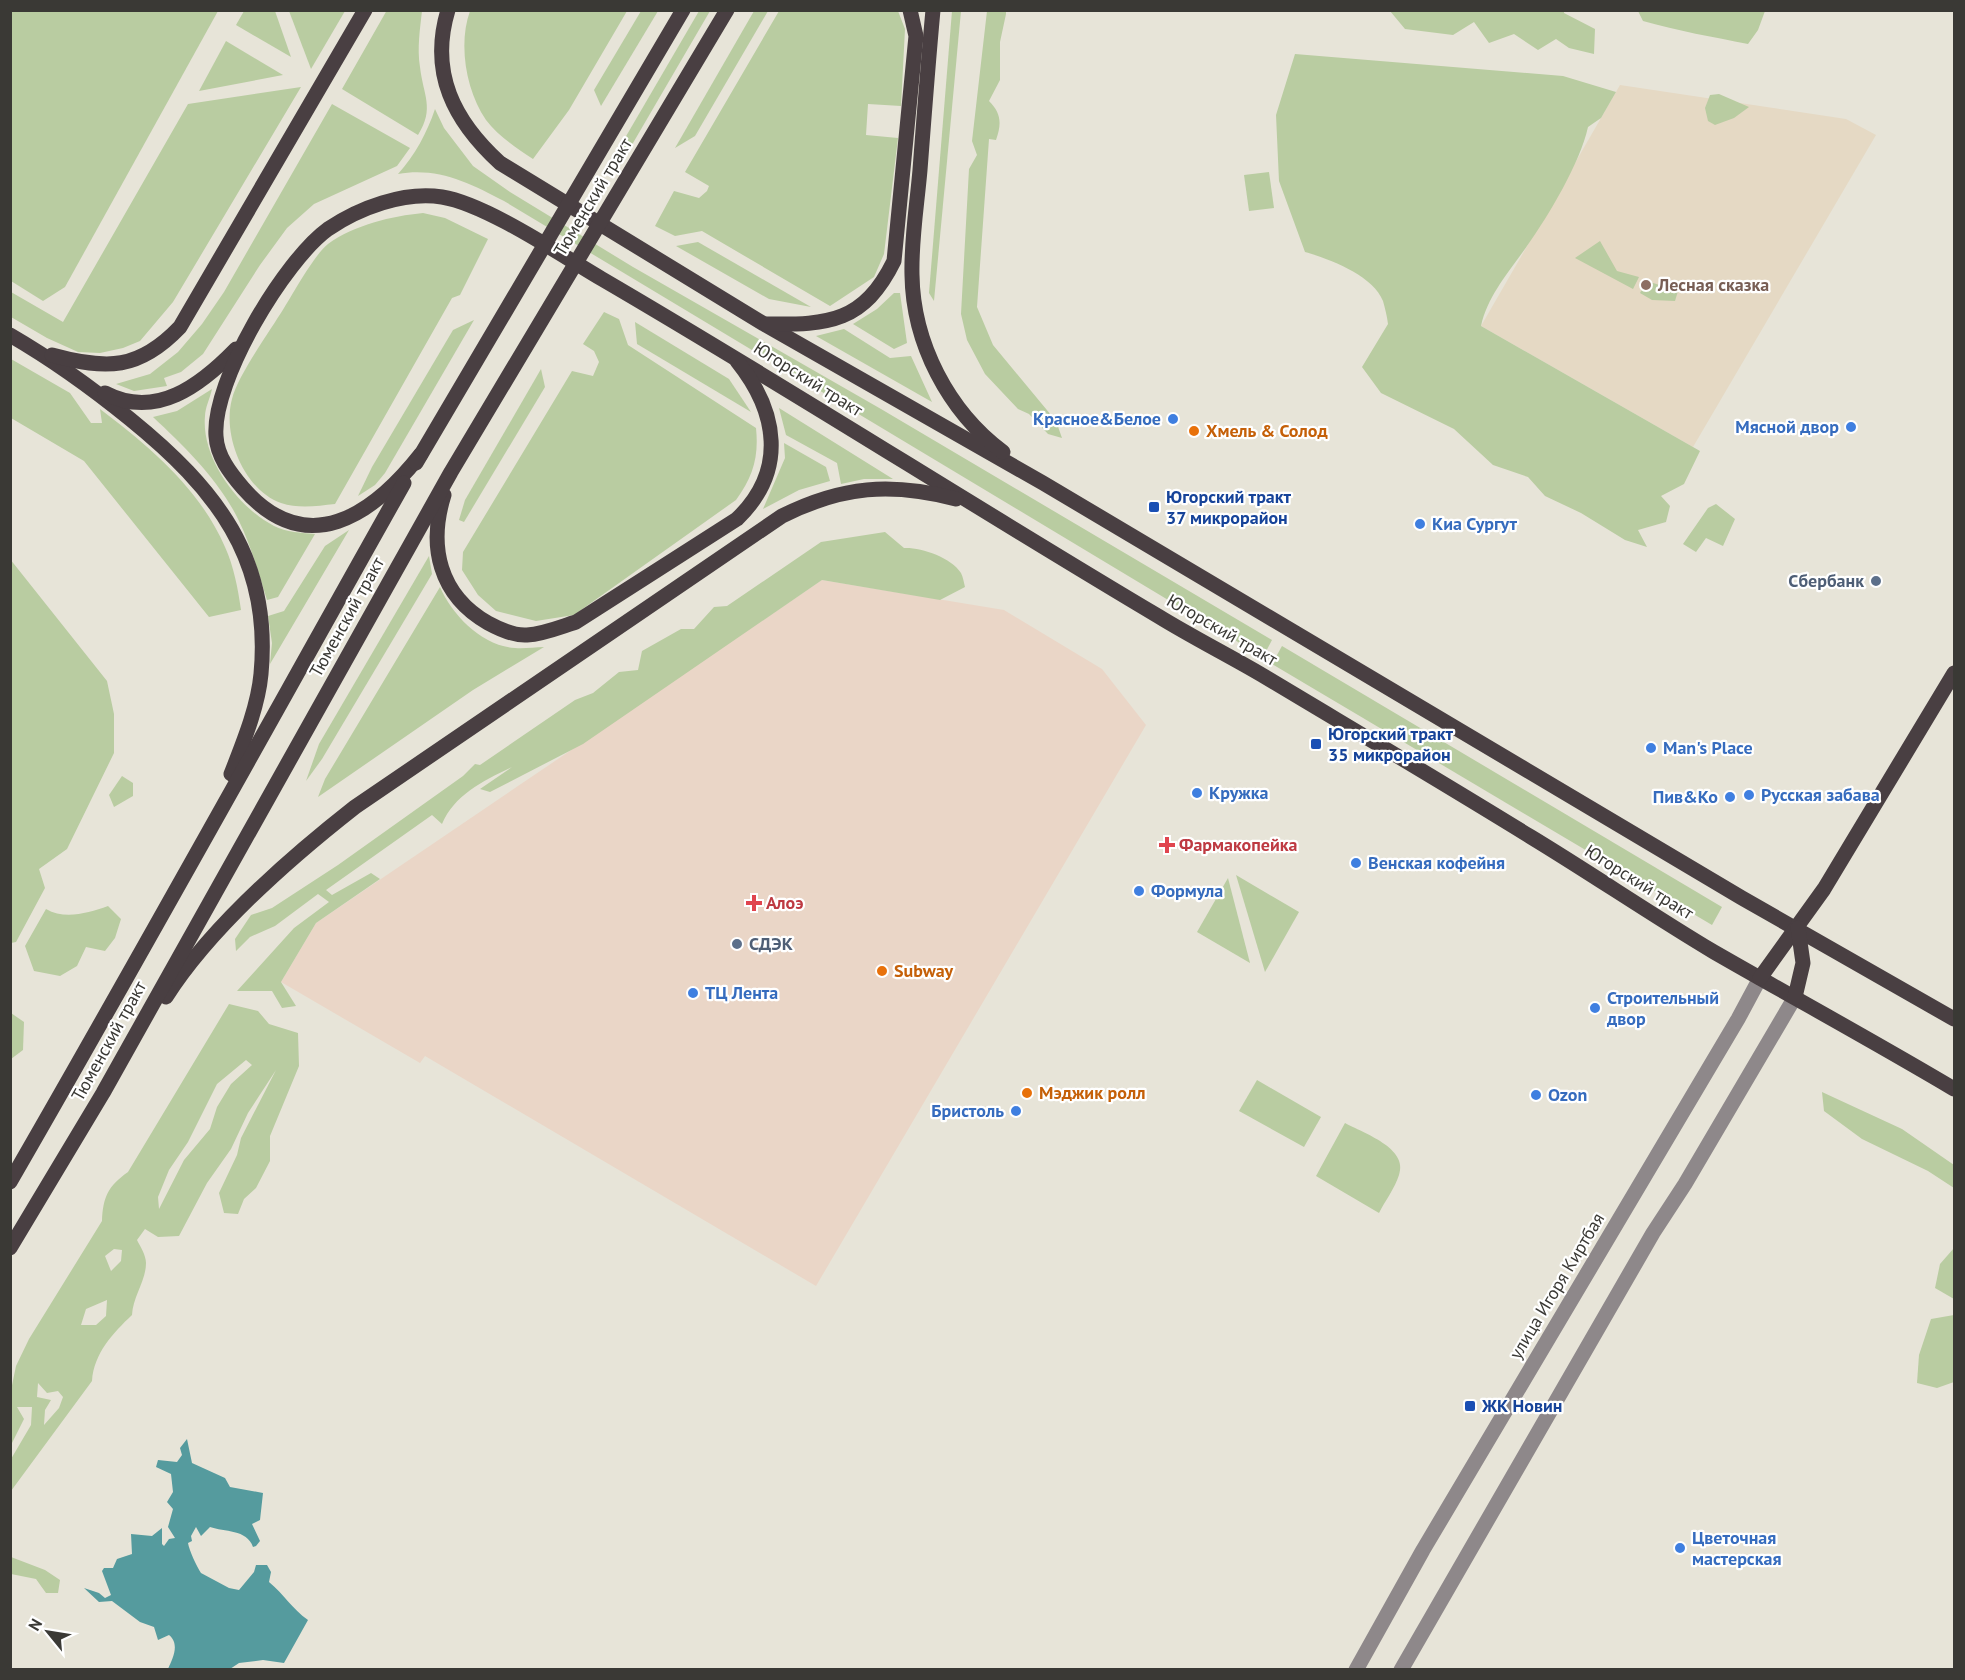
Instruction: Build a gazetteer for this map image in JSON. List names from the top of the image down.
{
  "streets": {
    "main road": ["Тюменский тракт", "Югорский тракт", "улица Игоря Киртбая"]
  },
  "crossings": [
    ["Югорский тракт", "улица Игоря Киртбая"]
  ],
  "places": {
    "other": [
      "Лесная сказка",
      "Красное&Белое",
      "Мясной двор",
      "Хмель & Солод",
      "Киа Сургут",
      "Сбербанк",
      "Man's Place",
      "Кружка",
      "Русская забава",
      "Пив&Ко",
      "Венская кофейня",
      "Формула",
      "СДЭК",
      "Subway",
      "ТЦ Лента",
      "Строительный двор",
      "Мэджик ролл",
      "Ozon",
      "Бристоль",
      "Цветочная мастерская"
    ],
    "transit": ["Югорский тракт 37 микрорайон", "Югорский тракт 35 микрорайон", "ЖК Новин"],
    "health": ["Фармакопейка", "Алоэ"]
  },
  "north": "top left"
}
